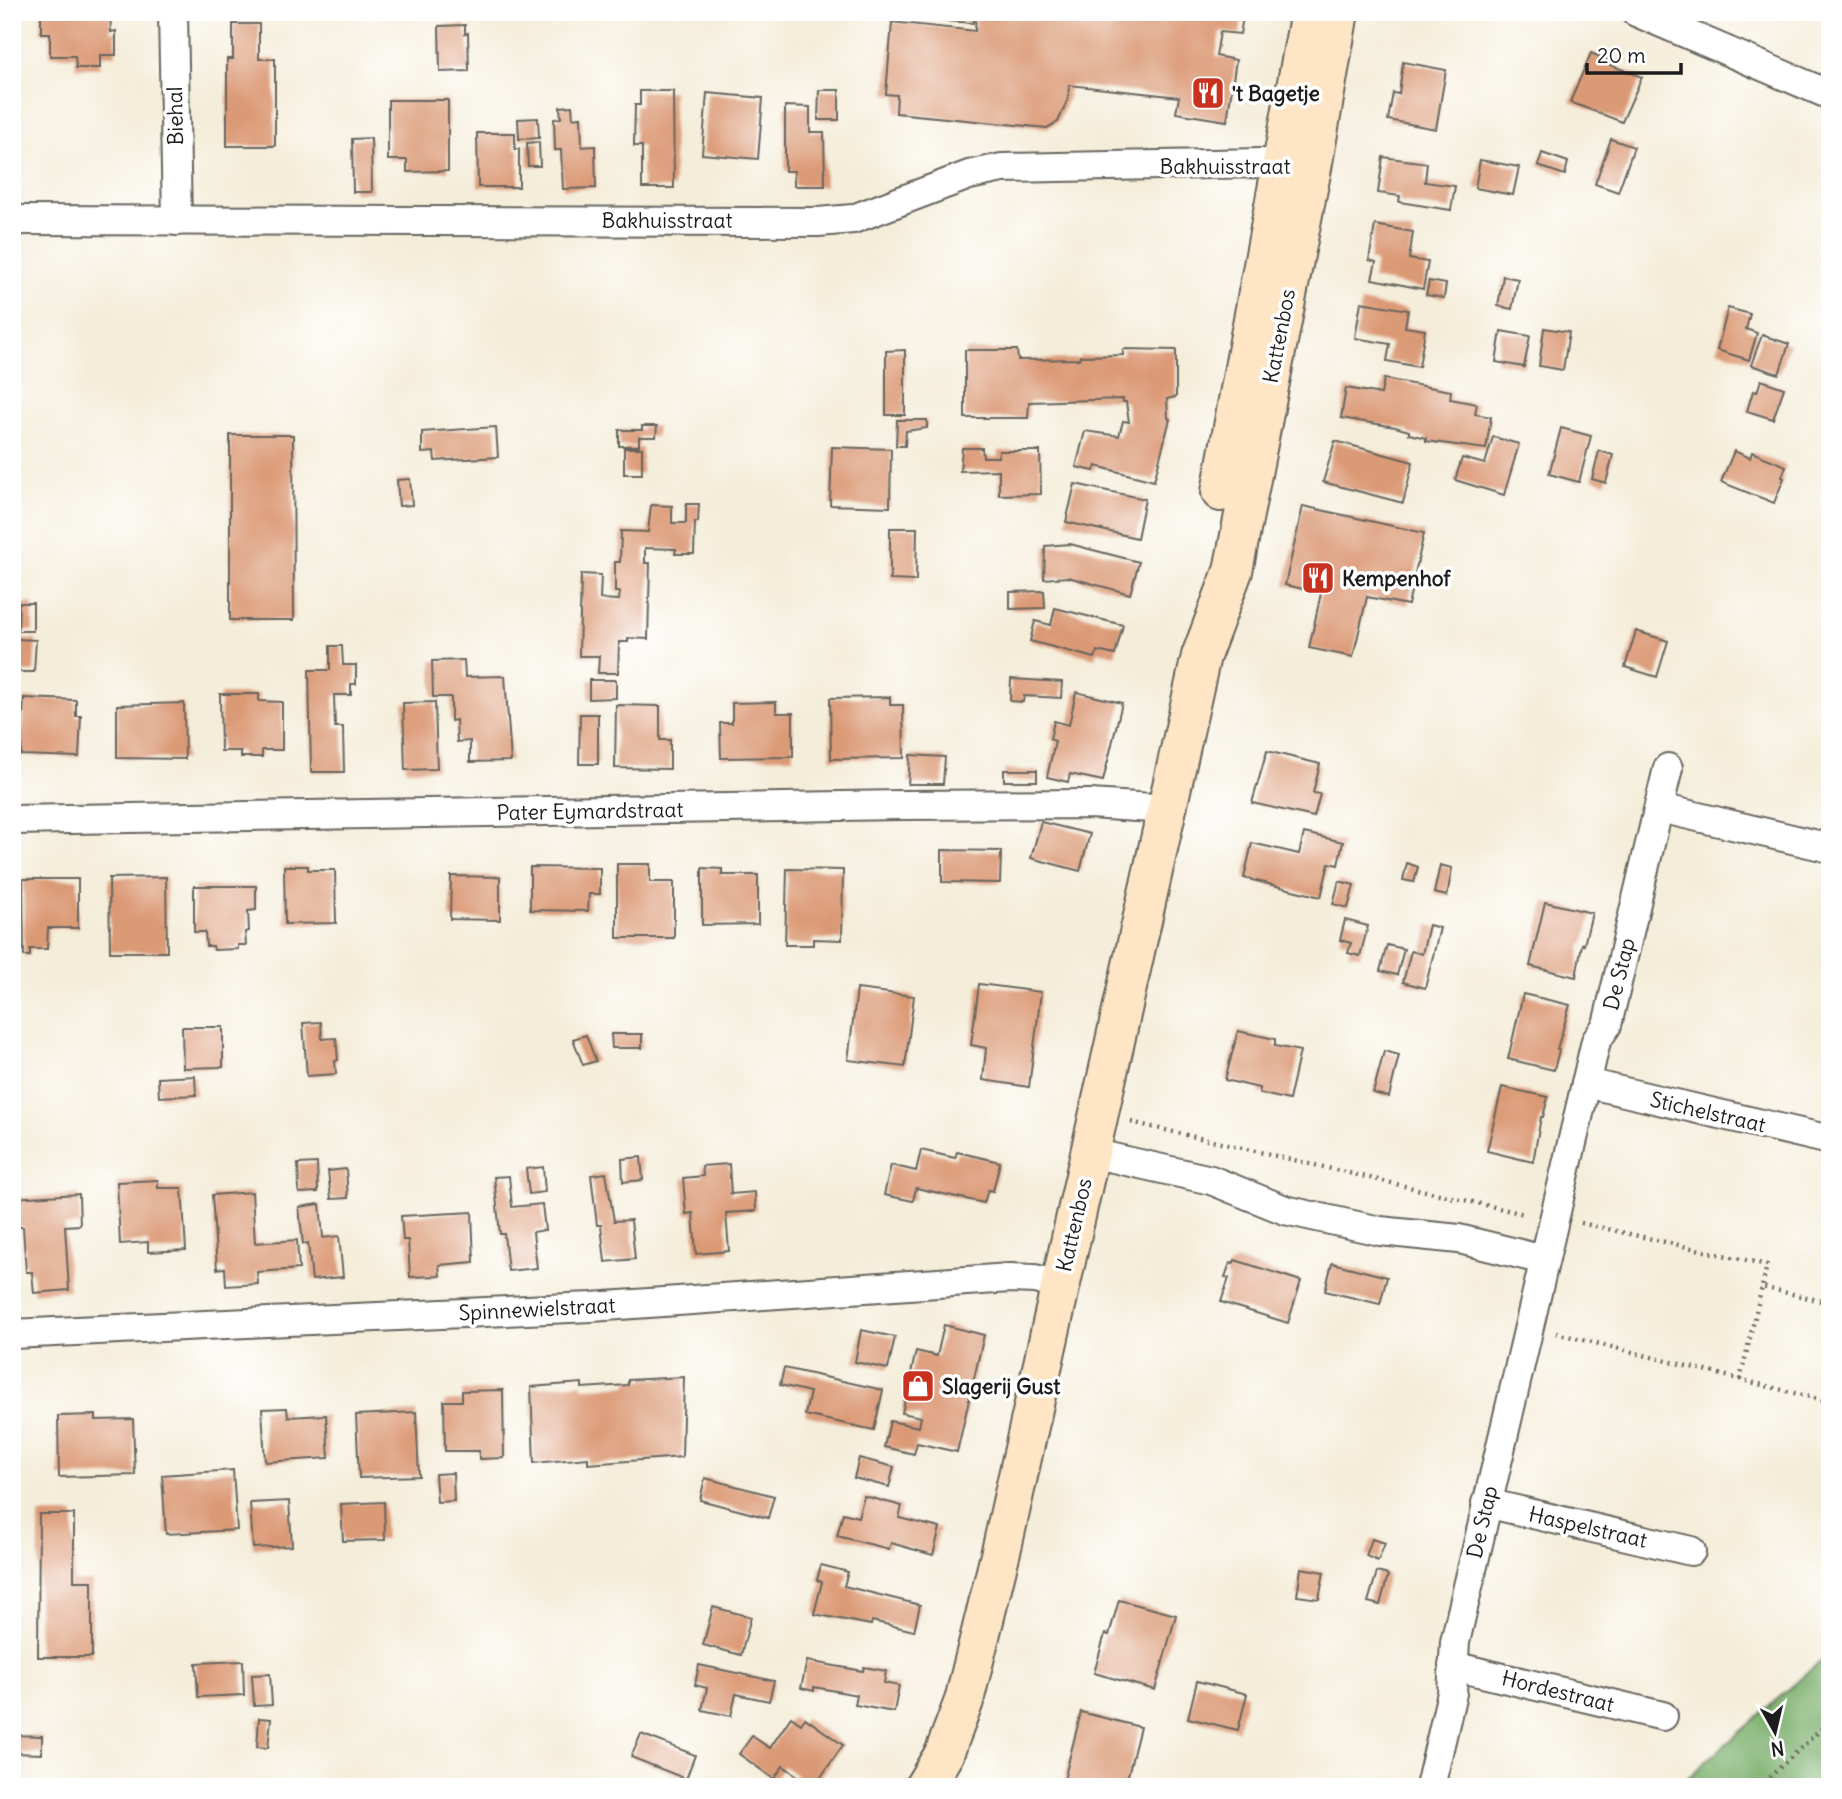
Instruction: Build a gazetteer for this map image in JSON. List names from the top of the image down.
{
  "streets": {
    "main road": ["Kattenbos"],
    "street": [
      "Biehal",
      "Bakhuisstraat",
      "Pater Eymardstraat",
      "De Stap",
      "Stichelstraat",
      "Spinnewielstraat",
      "Haspelstraat",
      "Hordestraat"
    ]
  },
  "crossings": [
    ["Biehal", "Bakhuisstraat"],
    ["Bakhuisstraat", "Kattenbos"],
    ["Kattenbos", "Pater Eymardstraat"],
    ["Kattenbos", "Spinnewielstraat"],
    ["De Stap", "Stichelstraat"],
    ["De Stap", "Haspelstraat"],
    ["De Stap", "Hordestraat"]
  ],
  "places": {
    "restaurant": ["'t Bagetje", "Kempenhof"],
    "shop": ["Slagerij Gust"]
  },
  "scale_bar": "20 m",
  "north": "bottom"
}
